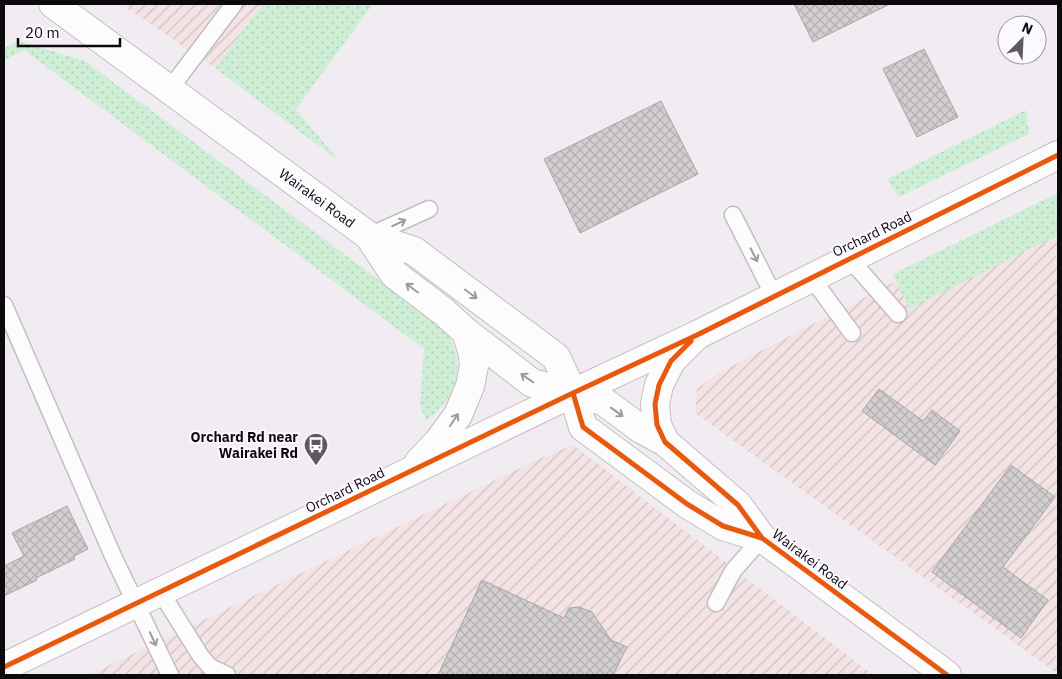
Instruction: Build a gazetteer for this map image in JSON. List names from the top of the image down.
{
  "streets": {
    "street": ["Wairakei Road", "Orchard Road"]
  },
  "crossings": [
    ["Wairakei Road", "Orchard Road"]
  ],
  "places": {
    "bus stop": ["Orchard Rd near Wairakei Rd"]
  },
  "scale_bar": "20 m",
  "north": "top right"
}
